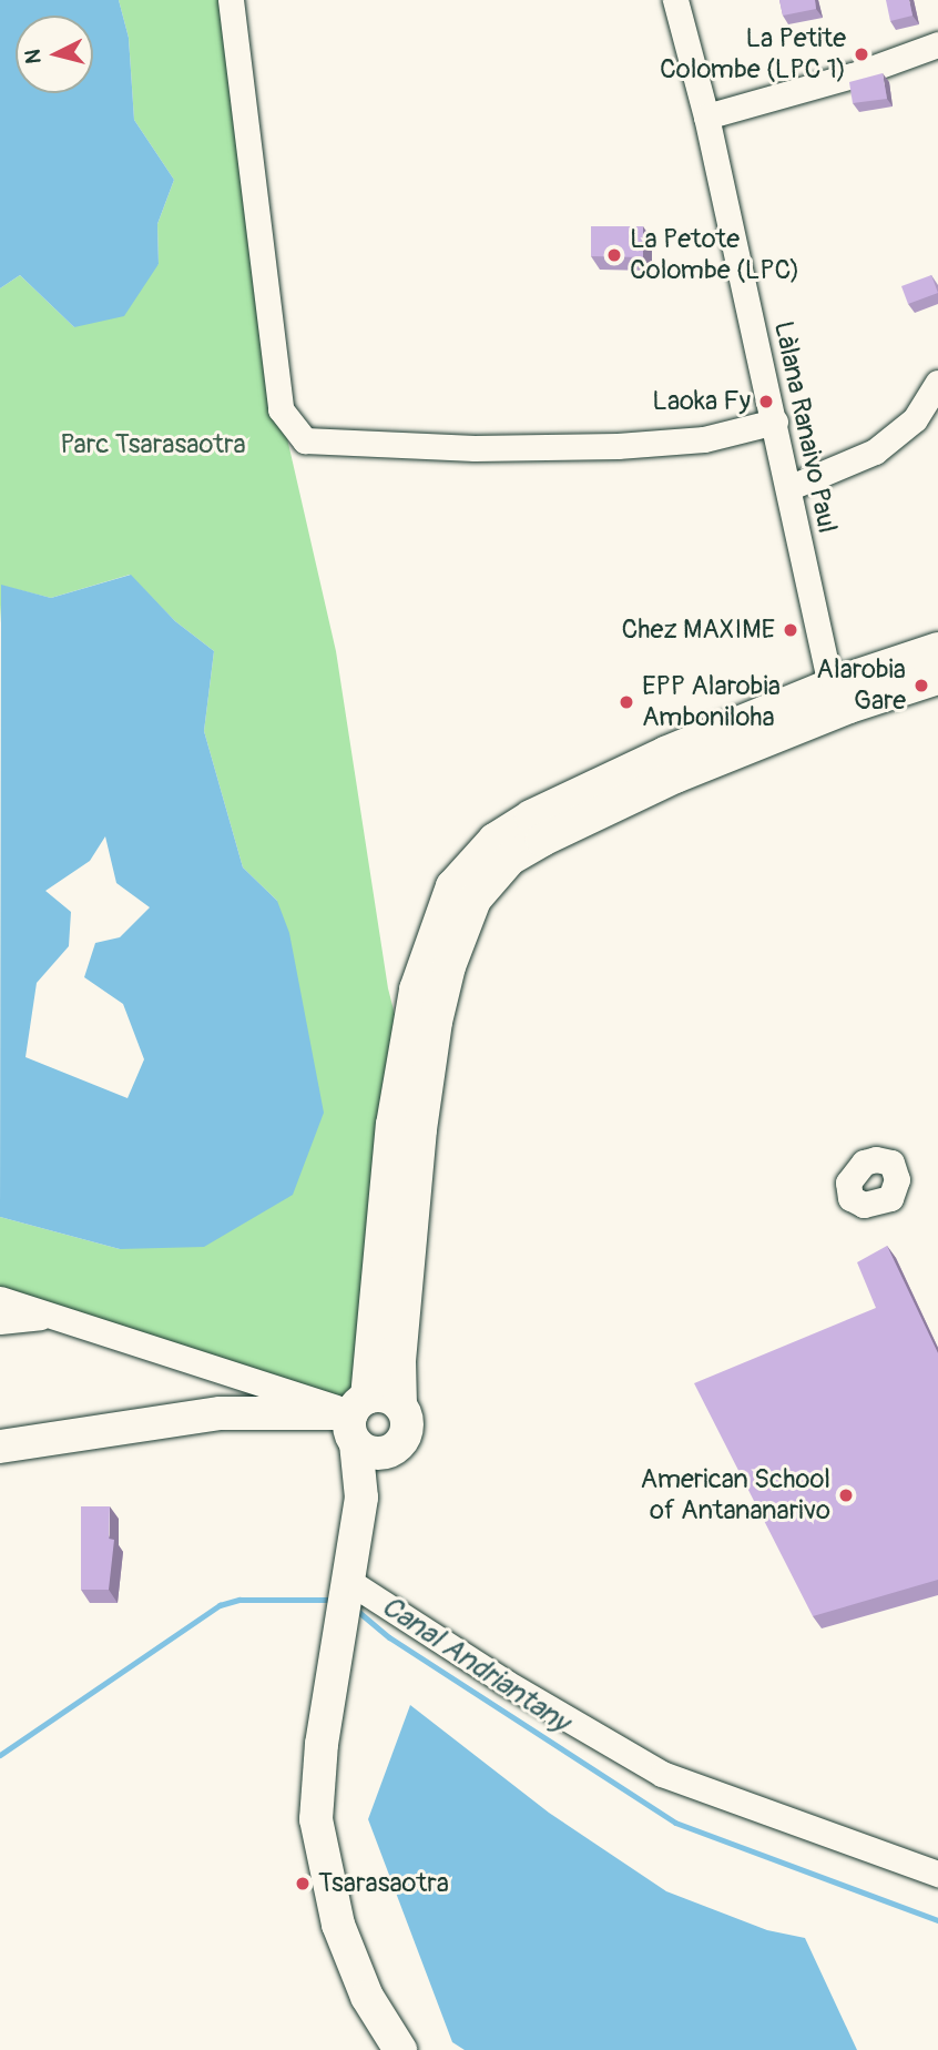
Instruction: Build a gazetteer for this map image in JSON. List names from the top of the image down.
{
  "streets": {
    "street": ["Làlana Ranaivo Paul"]
  },
  "water": ["Canal Andriantany"],
  "parks": ["Parc Tsarasaotra"],
  "places": [
    "La Petite Colombe (LPC 1)",
    "La Petote Colombe (LPC)",
    "Laoka Fy",
    "Chez MAXIME",
    "Alarobia Gare",
    "EPP Alarobia Amboniloha",
    "American School of Antananarivo",
    "Tsarasaotra"
  ],
  "north": "left"
}
